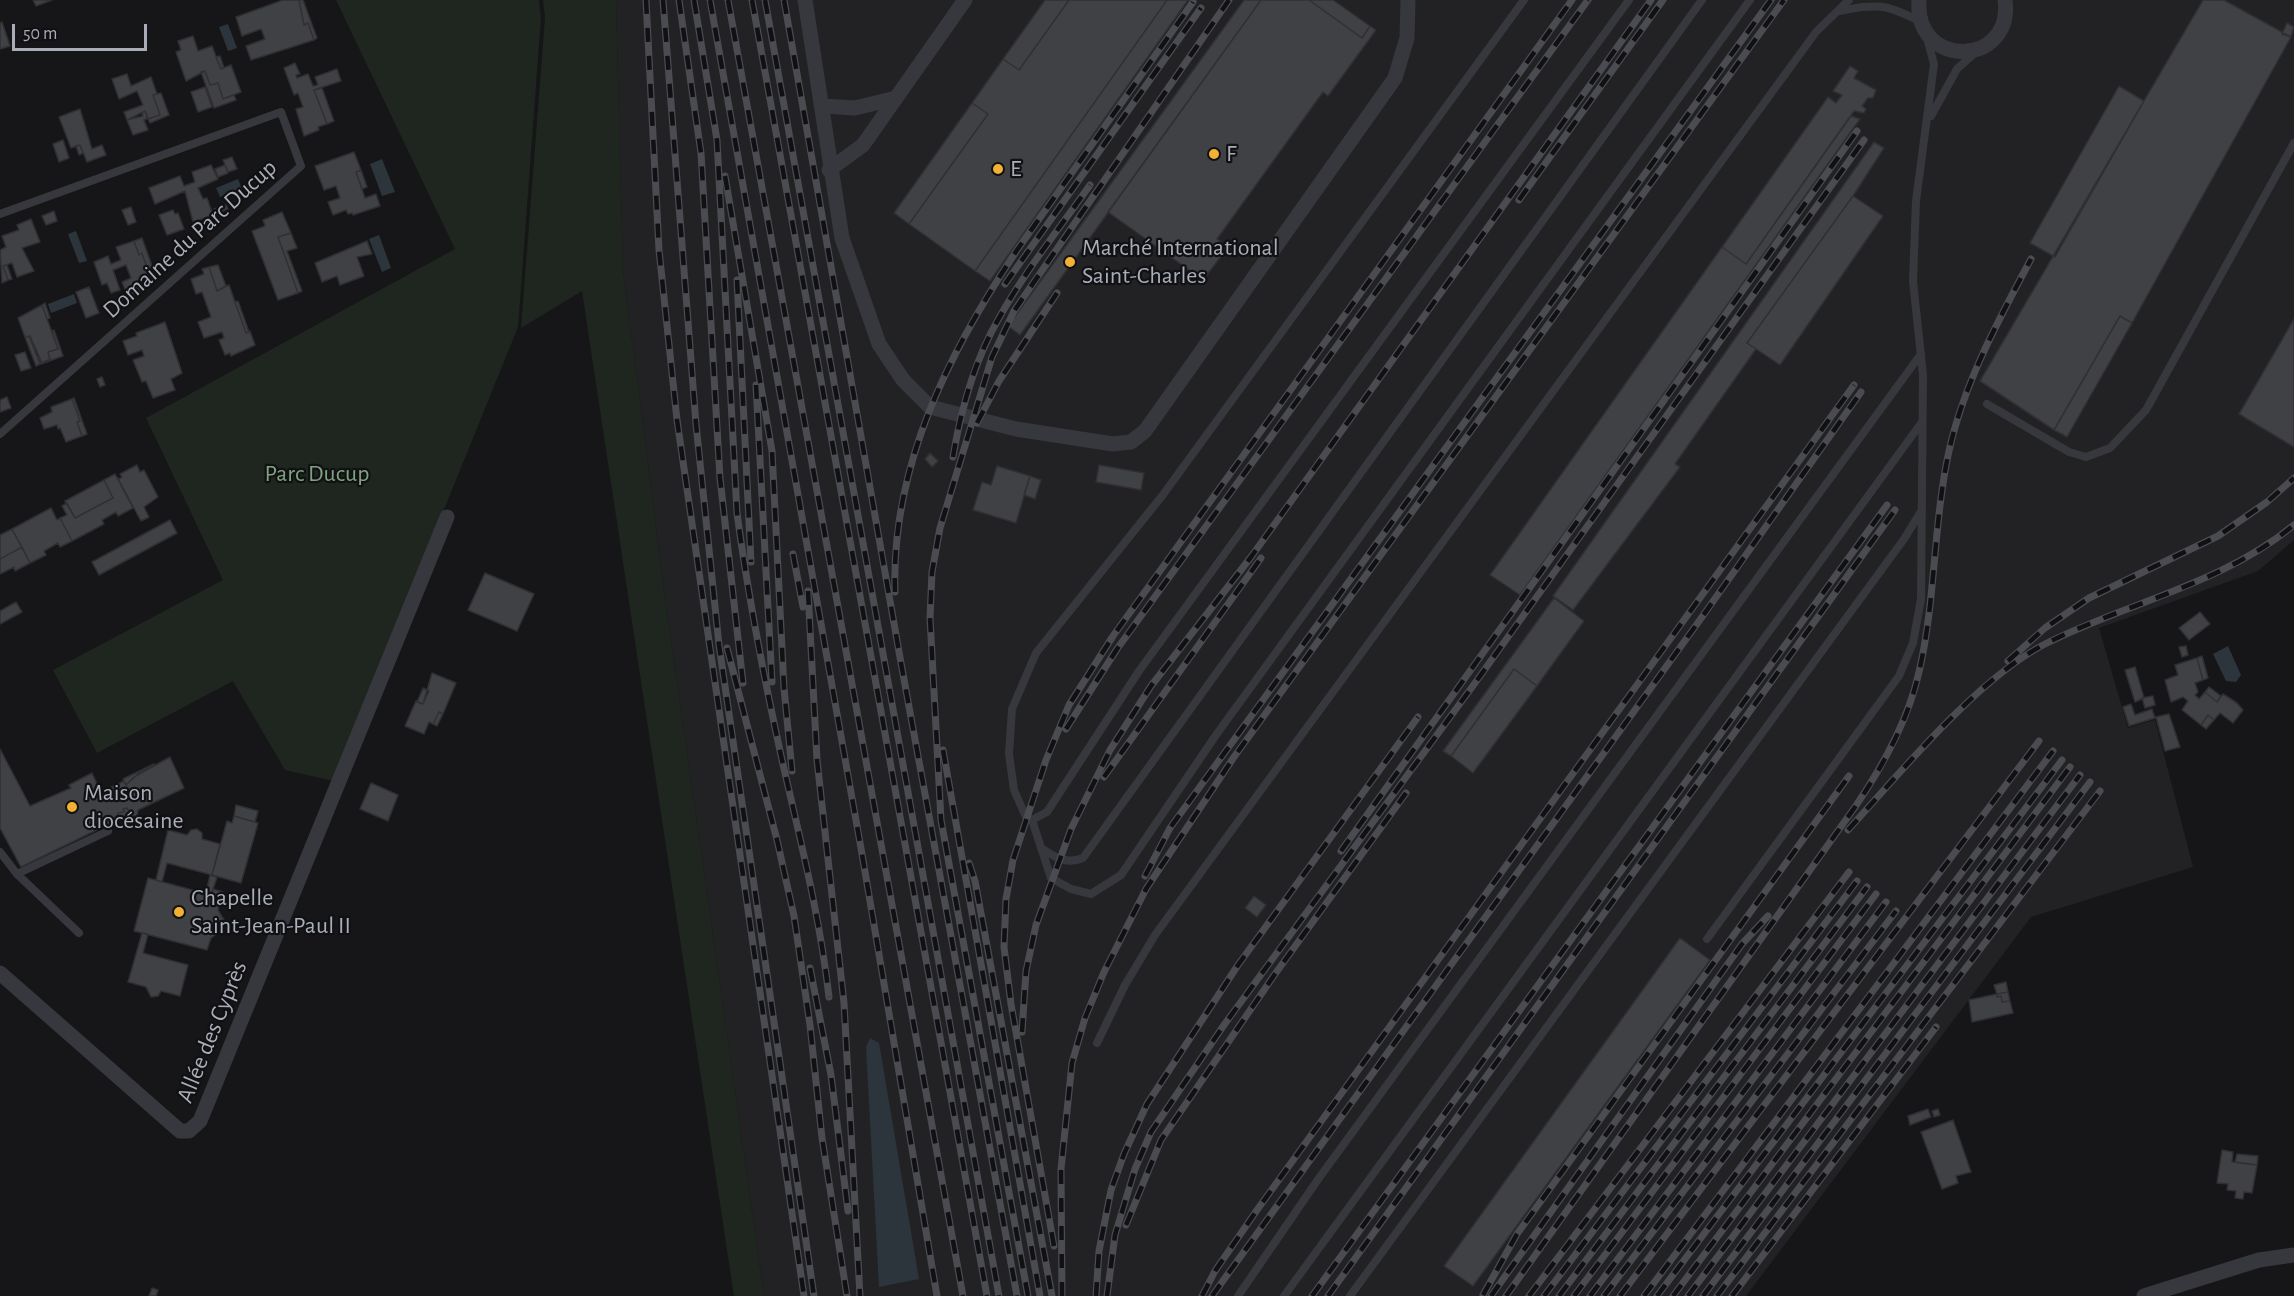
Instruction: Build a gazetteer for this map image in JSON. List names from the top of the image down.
{
  "streets": {
    "street": ["Allée des Cyprès"],
    "lane": ["Domaine du Parc Ducup"]
  },
  "parks": ["Parc Ducup"],
  "places": [
    "F",
    "E",
    "Marché International Saint-Charles",
    "Maison diocésaine",
    "Chapelle Saint-Jean-Paul II"
  ],
  "scale_bar": "50 m"
}
